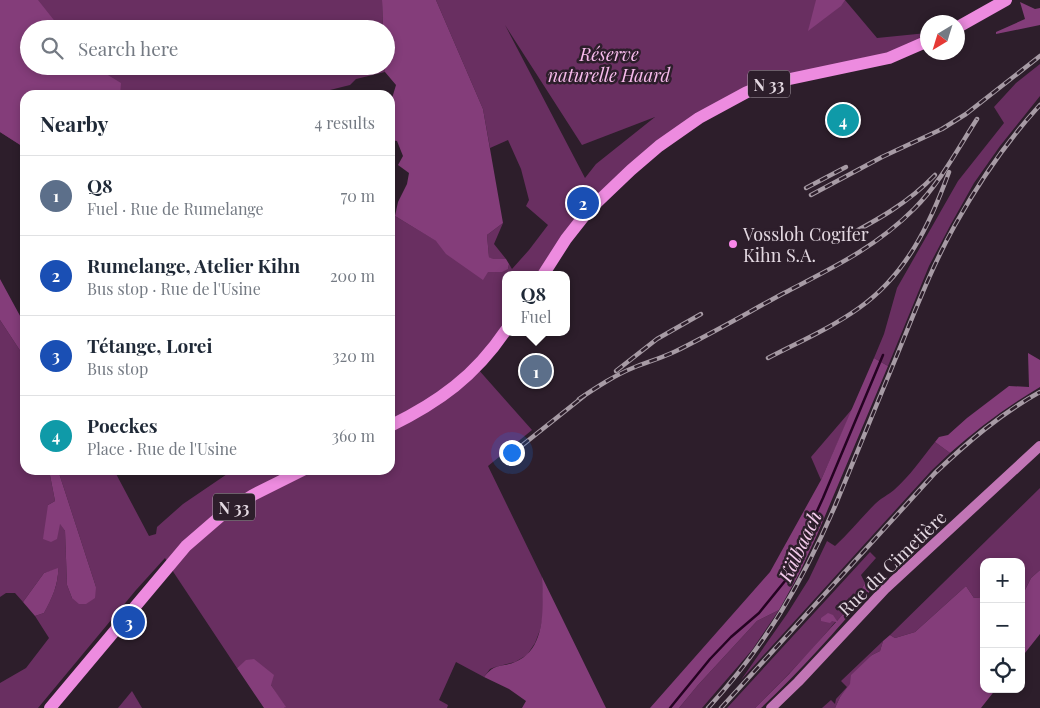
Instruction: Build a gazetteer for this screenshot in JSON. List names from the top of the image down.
{
  "streets": {
    "main road": ["N 33", "Rue du Cimetière"]
  },
  "water": ["Kälbaach"],
  "parks": ["Réserve naturelle Haard"],
  "places": ["Vossloh Cogifer Kihn S.A."],
  "north": "bottom left",
  "page": {
    "search": "Search here",
    "heading": ["Nearby", "4 results"],
    "pins": [
      "4",
      "2",
      "1",
      "3"
    ],
    "list": [
      {
        "mark": "1",
        "name": "Q8",
        "note": "Fuel · Rue de Rumelange",
        "value": "70 m"
      },
      {
        "mark": "2",
        "name": "Rumelange, Atelier Kihn",
        "note": "Bus stop · Rue de l'Usine",
        "value": "200 m"
      },
      {
        "mark": "3",
        "name": "Tétange, Lorei",
        "note": "Bus stop",
        "value": "320 m"
      },
      {
        "mark": "4",
        "name": "Poeckes",
        "note": "Place · Rue de l'Usine",
        "value": "360 m"
      }
    ],
    "popup": ["Q8", "Fuel"],
    "map_buttons": ["+", "−"]
  }
}
